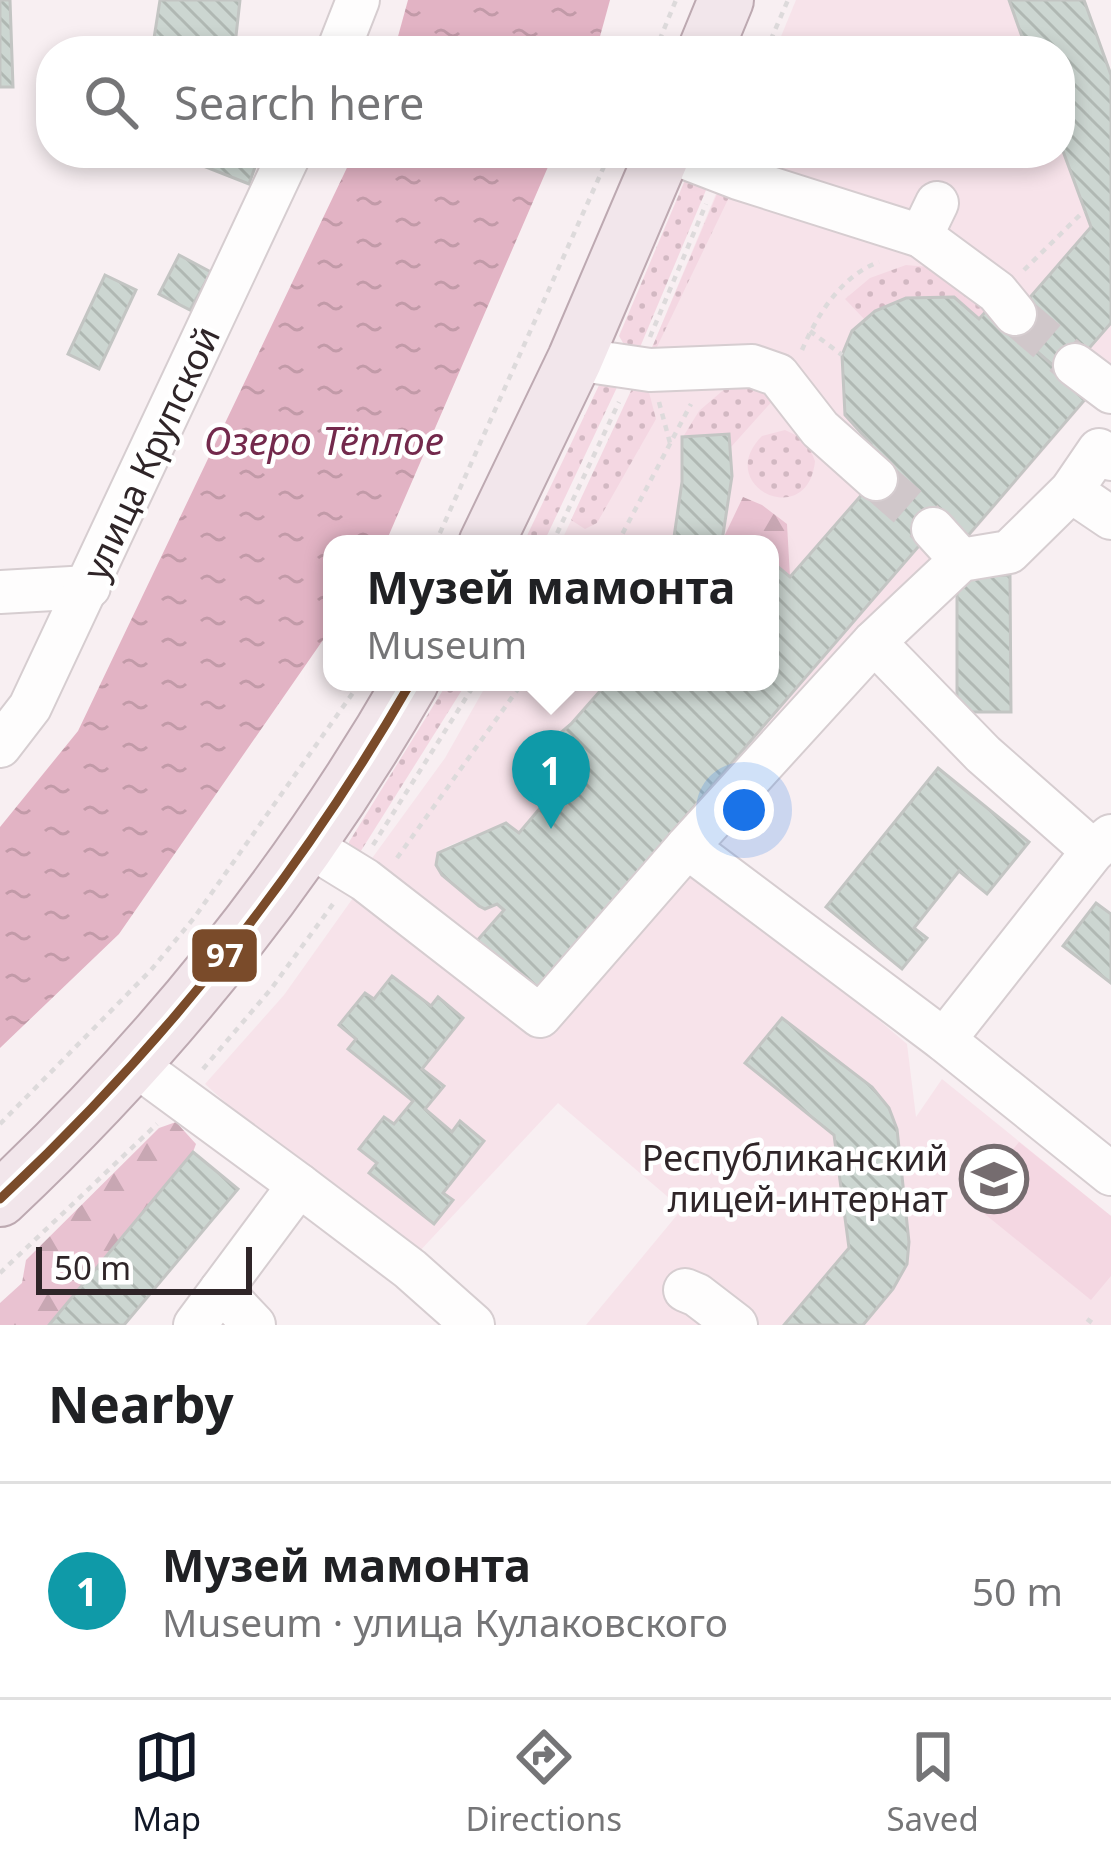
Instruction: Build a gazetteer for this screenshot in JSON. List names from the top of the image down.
{
  "streets": {
    "street": ["улица Крупской"]
  },
  "water": ["Озеро Тёплое"],
  "places": {
    "school or university": ["Республиканский лицей-интернат"]
  },
  "lines": ["transit line 97"],
  "scale_bar": "50 m",
  "page": {
    "search": "Search here",
    "popup": ["Музей мамонта", "Museum"],
    "pins": "1",
    "scale": "50 m",
    "heading": "Nearby",
    "list": [
      {
        "mark": "1",
        "name": "Музей мамонта",
        "note": "Museum · улица Кулаковского",
        "value": "50 m"
      }
    ],
    "nav": ["Map", "Directions", "Saved"]
  }
}
